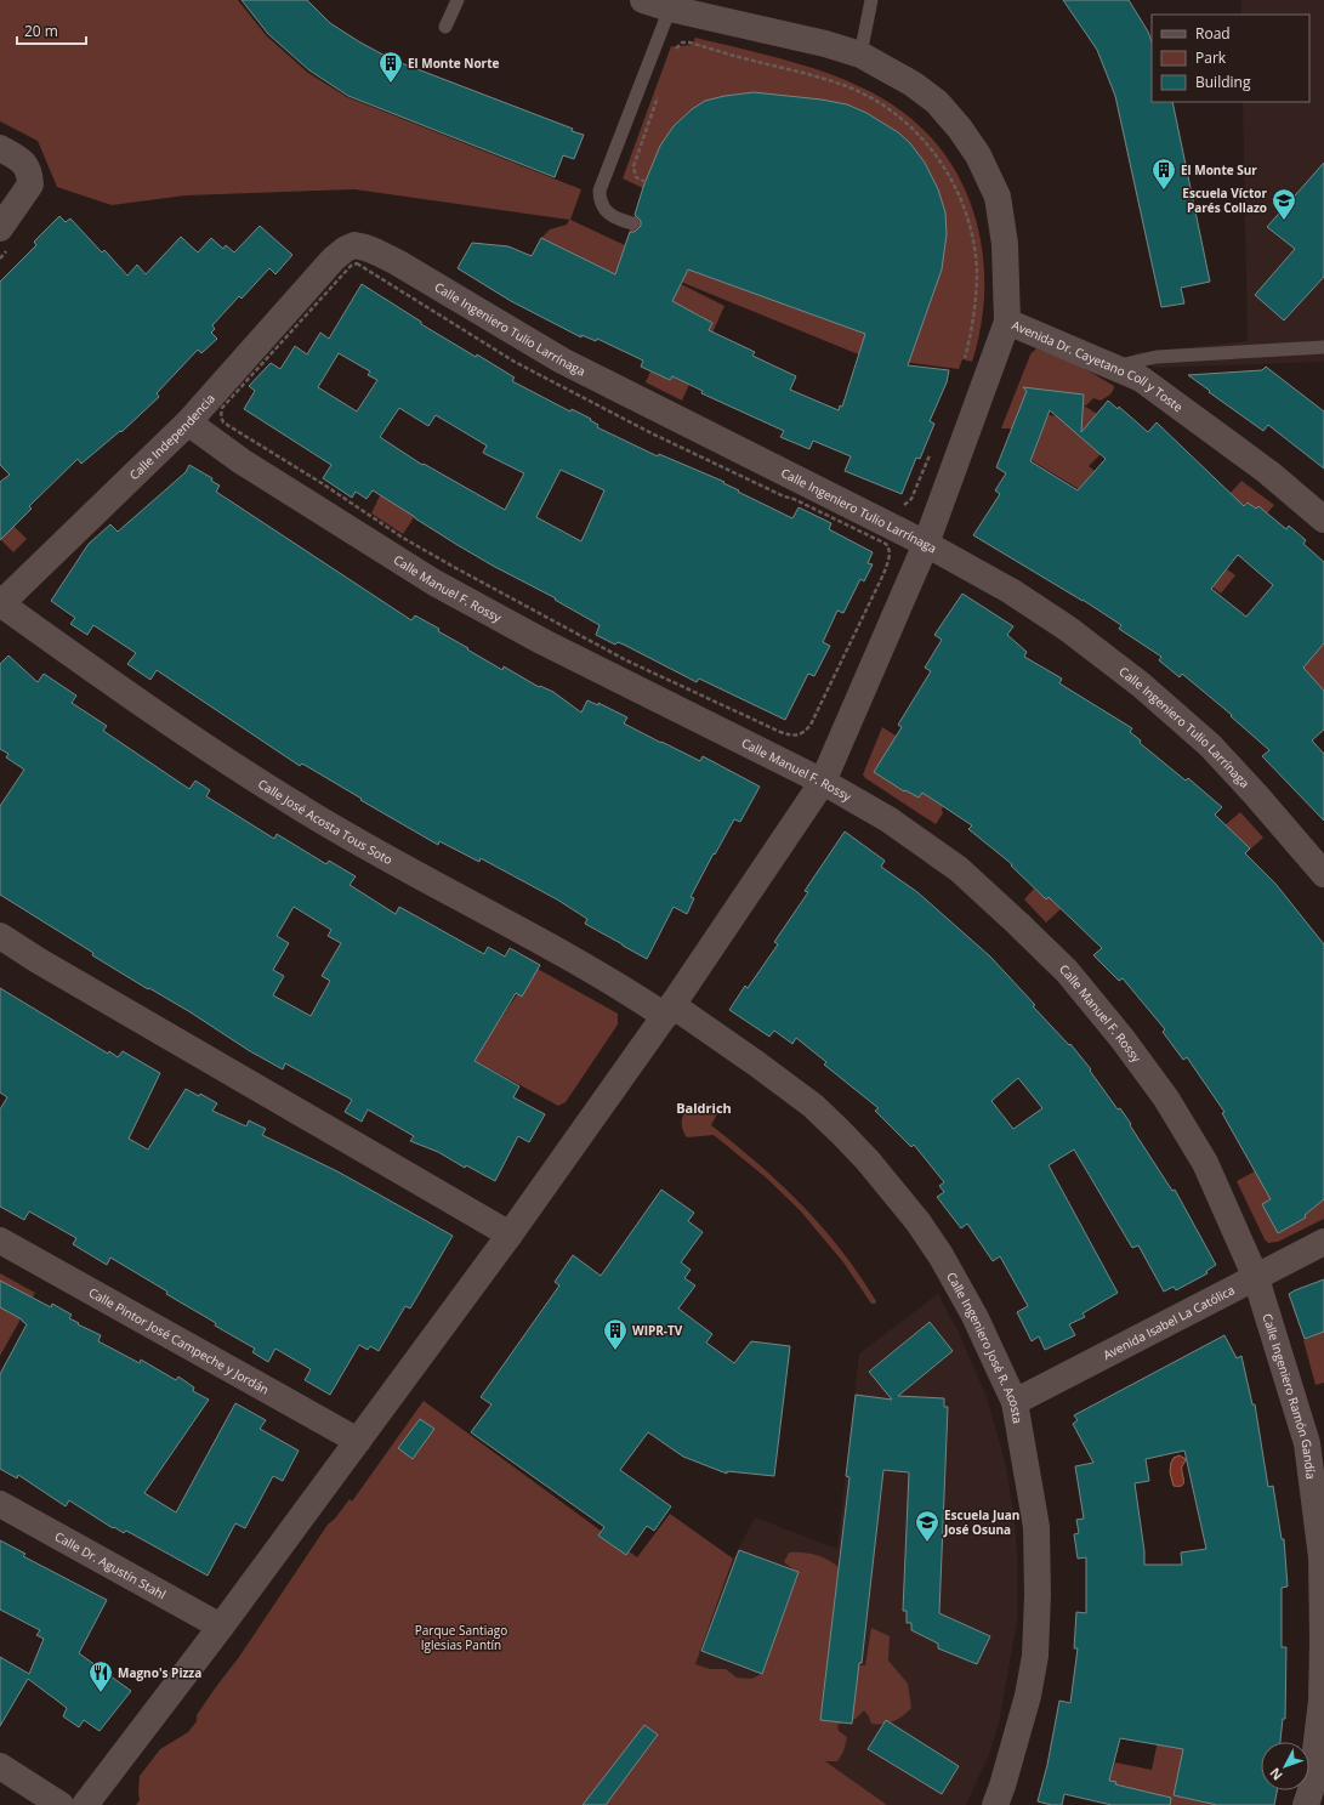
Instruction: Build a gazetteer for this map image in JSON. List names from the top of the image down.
{
  "streets": {
    "street": [
      "Calle Ingeniero Tulio Larrínaga",
      "Avenida Dr. Cayetano Coll y Toste",
      "Calle Independencia",
      "Calle Manuel F. Rossy",
      "Calle José Acosta Tous Soto",
      "Avenida Isabel La Católica",
      "Calle Pintor José Campeche y Jordán",
      "Calle Ingeniero José R. Acosta",
      "Calle Ingeniero Ramón Gandía",
      "Calle Dr. Agustín Stahl"
    ]
  },
  "crossings": [
    ["Calle Ingeniero Tulio Larrínaga", "Calle Independencia"],
    ["Calle Independencia", "Calle Manuel F. Rossy"],
    ["Calle Independencia", "Calle José Acosta Tous Soto"],
    ["Calle Manuel F. Rossy", "Avenida Isabel La Católica"],
    ["Calle Manuel F. Rossy", "Calle Ingeniero Ramón Gandía"],
    ["Calle José Acosta Tous Soto", "Calle Ingeniero José R. Acosta"],
    ["Avenida Isabel La Católica", "Calle Ingeniero José R. Acosta"],
    ["Avenida Isabel La Católica", "Calle Ingeniero Ramón Gandía"]
  ],
  "districts": ["Baldrich"],
  "parks": ["Parque Santiago Iglesias Pantín"],
  "places": {
    "building": ["El Monte Norte", "El Monte Sur", "WIPR-TV"],
    "school or university": ["Escuela Víctor Parés Collazo", "Escuela Juan José Osuna"],
    "restaurant": ["Magno's Pizza"]
  },
  "legend": ["Road", "Park", "Building"],
  "scale_bar": "20 m",
  "north": "bottom left"
}
